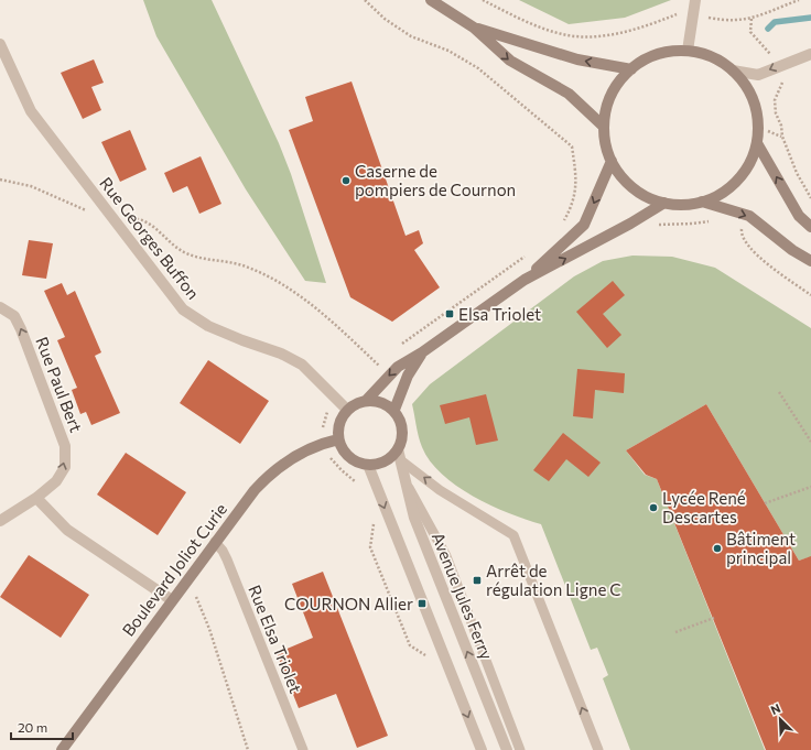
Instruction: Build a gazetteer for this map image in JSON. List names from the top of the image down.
{
  "streets": {
    "street": [
      "Rue Georges Buffon",
      "Rue Paul Bert",
      "Boulevard Joliot Curie",
      "Avenue Jules Ferry"
    ],
    "lane": ["Rue Elsa Triolet"]
  },
  "crossings": [
    ["Rue Georges Buffon", "Boulevard Joliot Curie"],
    ["Rue Georges Buffon", "Avenue Jules Ferry"],
    ["Boulevard Joliot Curie", "Avenue Jules Ferry"],
    ["Boulevard Joliot Curie", "Rue Elsa Triolet"]
  ],
  "one_way": ["Rue Paul Bert"],
  "places": {
    "other": ["Caserne de pompiers de Cournon", "Lycée René Descartes", "Bâtiment principal"],
    "transit": ["Elsa Triolet", "Arrêt de régulation Ligne C", "COURNON Allier"]
  },
  "scale_bar": "20 m",
  "north": "top left"
}
